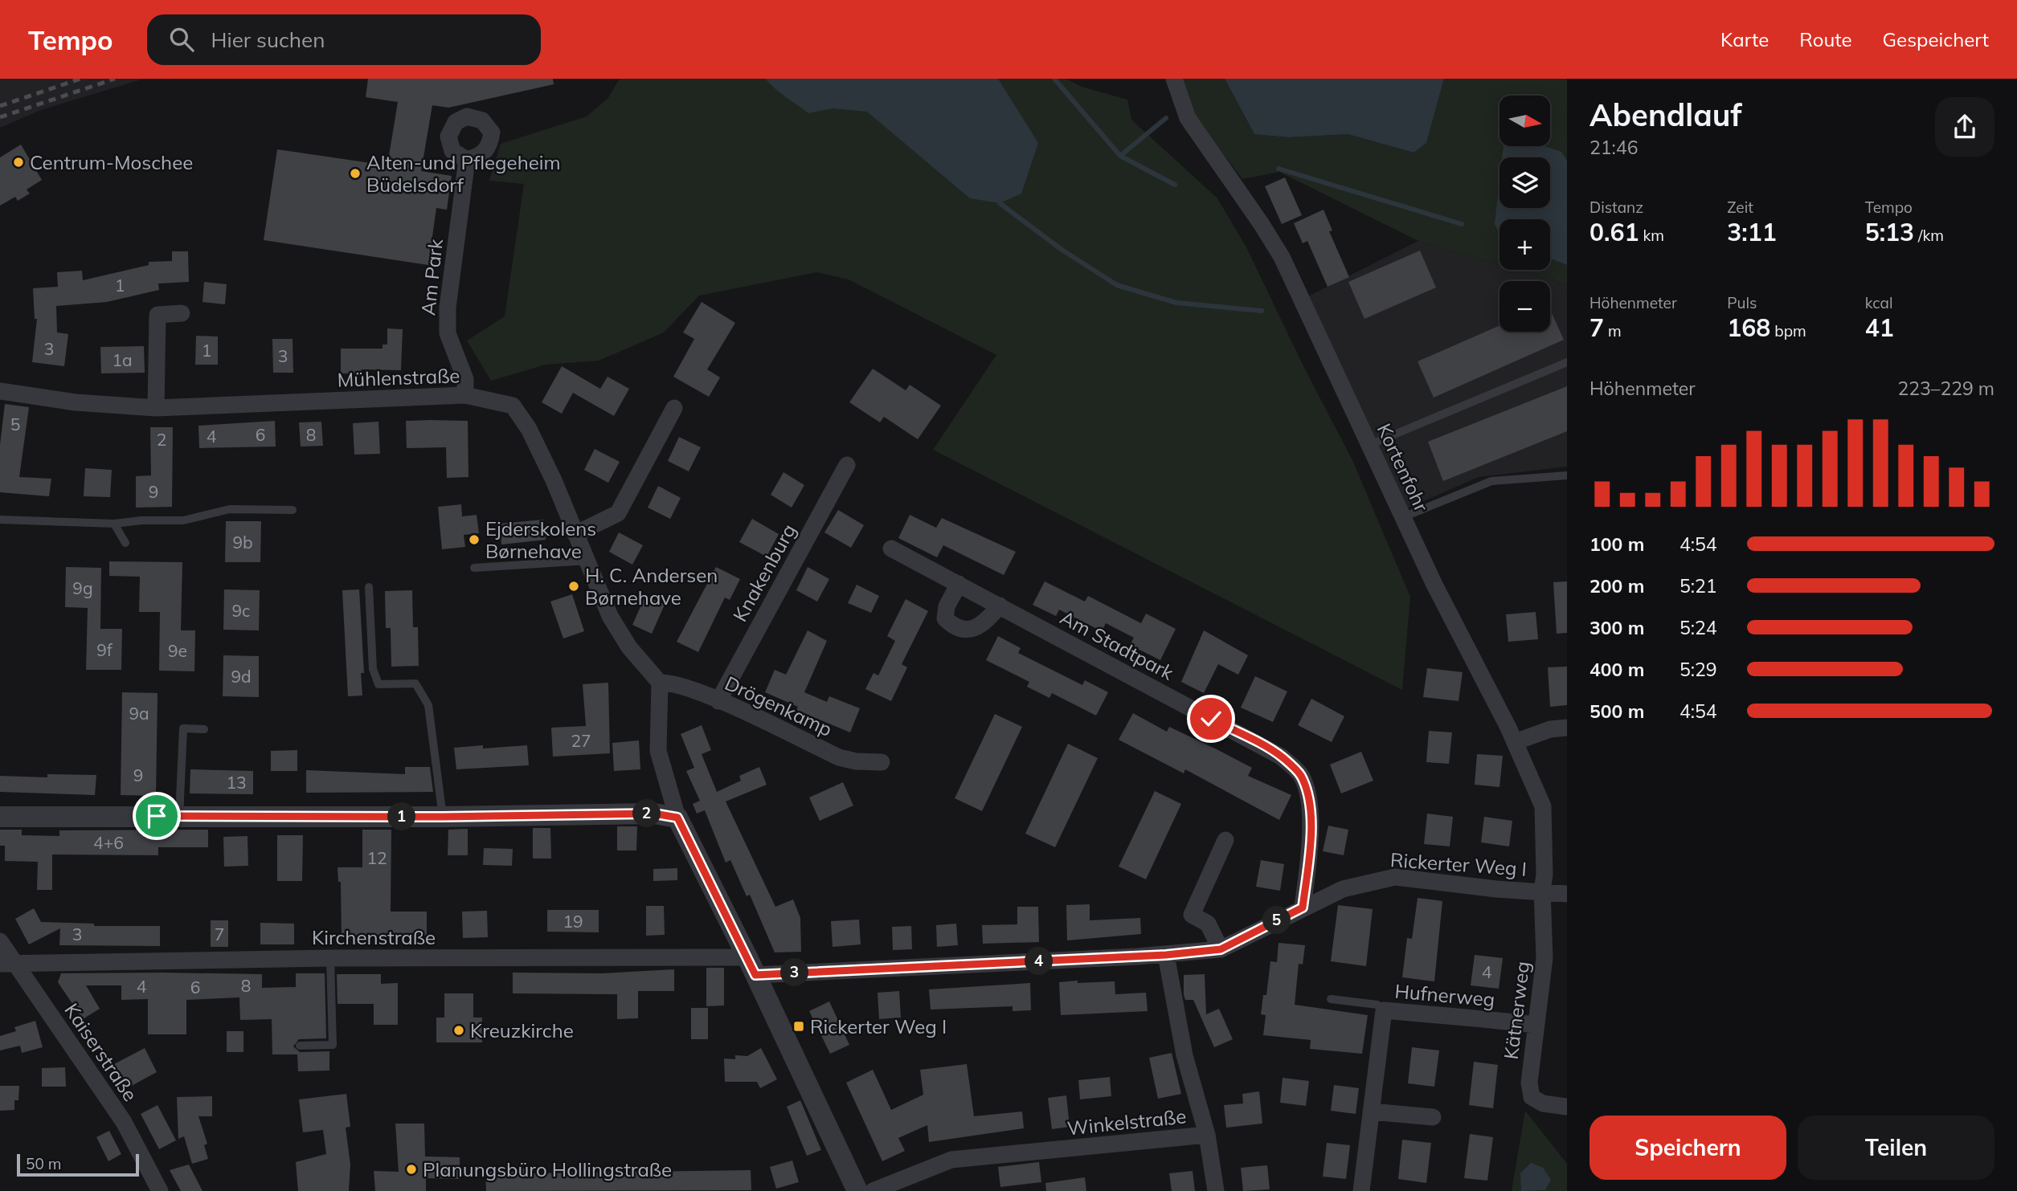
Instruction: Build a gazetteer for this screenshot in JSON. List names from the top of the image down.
{
  "streets": {
    "street": [
      "Am Park",
      "Mühlenstraße",
      "Kortenfohr",
      "Knakenburg",
      "Am Stadtpark",
      "Drögenkamp",
      "Rickerter Weg I",
      "Kirchenstraße",
      "Hufnerweg",
      "Kätnerweg",
      "Kaiserstraße",
      "Winkelstraße"
    ]
  },
  "crossings": [
    ["Am Park", "Mühlenstraße"],
    ["Mühlenstraße", "Drögenkamp"],
    ["Kortenfohr", "Rickerter Weg I"],
    ["Kortenfohr", "Kätnerweg"],
    ["Knakenburg", "Drögenkamp"],
    ["Am Stadtpark", "Rickerter Weg I"],
    ["Rickerter Weg I", "Kirchenstraße"],
    ["Rickerter Weg I", "Kätnerweg"],
    ["Rickerter Weg I", "Winkelstraße"],
    ["Kirchenstraße", "Kaiserstraße"],
    ["Hufnerweg", "Kätnerweg"]
  ],
  "places": {
    "other": [
      "Centrum-Moschee",
      "Alten-und Pflegeheim Büdelsdorf",
      "Ejderskolens Børnehave",
      "H. C. Andersen Børnehave",
      "Kreuzkirche",
      "Planungsbüro Hollingstraße"
    ],
    "transit": ["Rickerter Weg I"]
  },
  "house_numbers": [
    "1",
    "3",
    "1",
    "3",
    "1a",
    "5",
    "6",
    "8",
    "4",
    "2",
    "9",
    "9b",
    "9g",
    "9c",
    "9f",
    "9e",
    "9d",
    "9a",
    "27",
    "9",
    "13",
    "4+6",
    "12",
    "19",
    "3",
    "7",
    "4",
    "8",
    "4",
    "6"
  ],
  "scale_bar": "50 m",
  "north": "right",
  "page": {
    "header": "Tempo",
    "search": "Hier suchen",
    "nav": ["Karte", "Route", "Gespeichert"],
    "heading": ["Abendlauf", "21:46"],
    "map_buttons": ["+", "−"],
    "stats": [
      ["Distanz", "0.61 km"],
      ["Zeit", "3:11"],
      ["Tempo", "5:13 /km"],
      ["Höhenmeter", "7 m"],
      ["Puls", "168 bpm"],
      ["kcal", "41"]
    ],
    "chart": ["Höhenmeter", "223–229 m"],
    "list": [
      {
        "name": "100 m",
        "note": "4:54"
      },
      {
        "name": "200 m",
        "note": "5:21"
      },
      {
        "name": "300 m",
        "note": "5:24"
      },
      {
        "name": "400 m",
        "note": "5:29"
      },
      {
        "name": "500 m",
        "note": "4:54"
      }
    ],
    "pins": [
      "2",
      "1",
      "5",
      "4",
      "3"
    ],
    "buttons": ["Speichern", "Teilen"],
    "scale": "50 m"
  }
}
